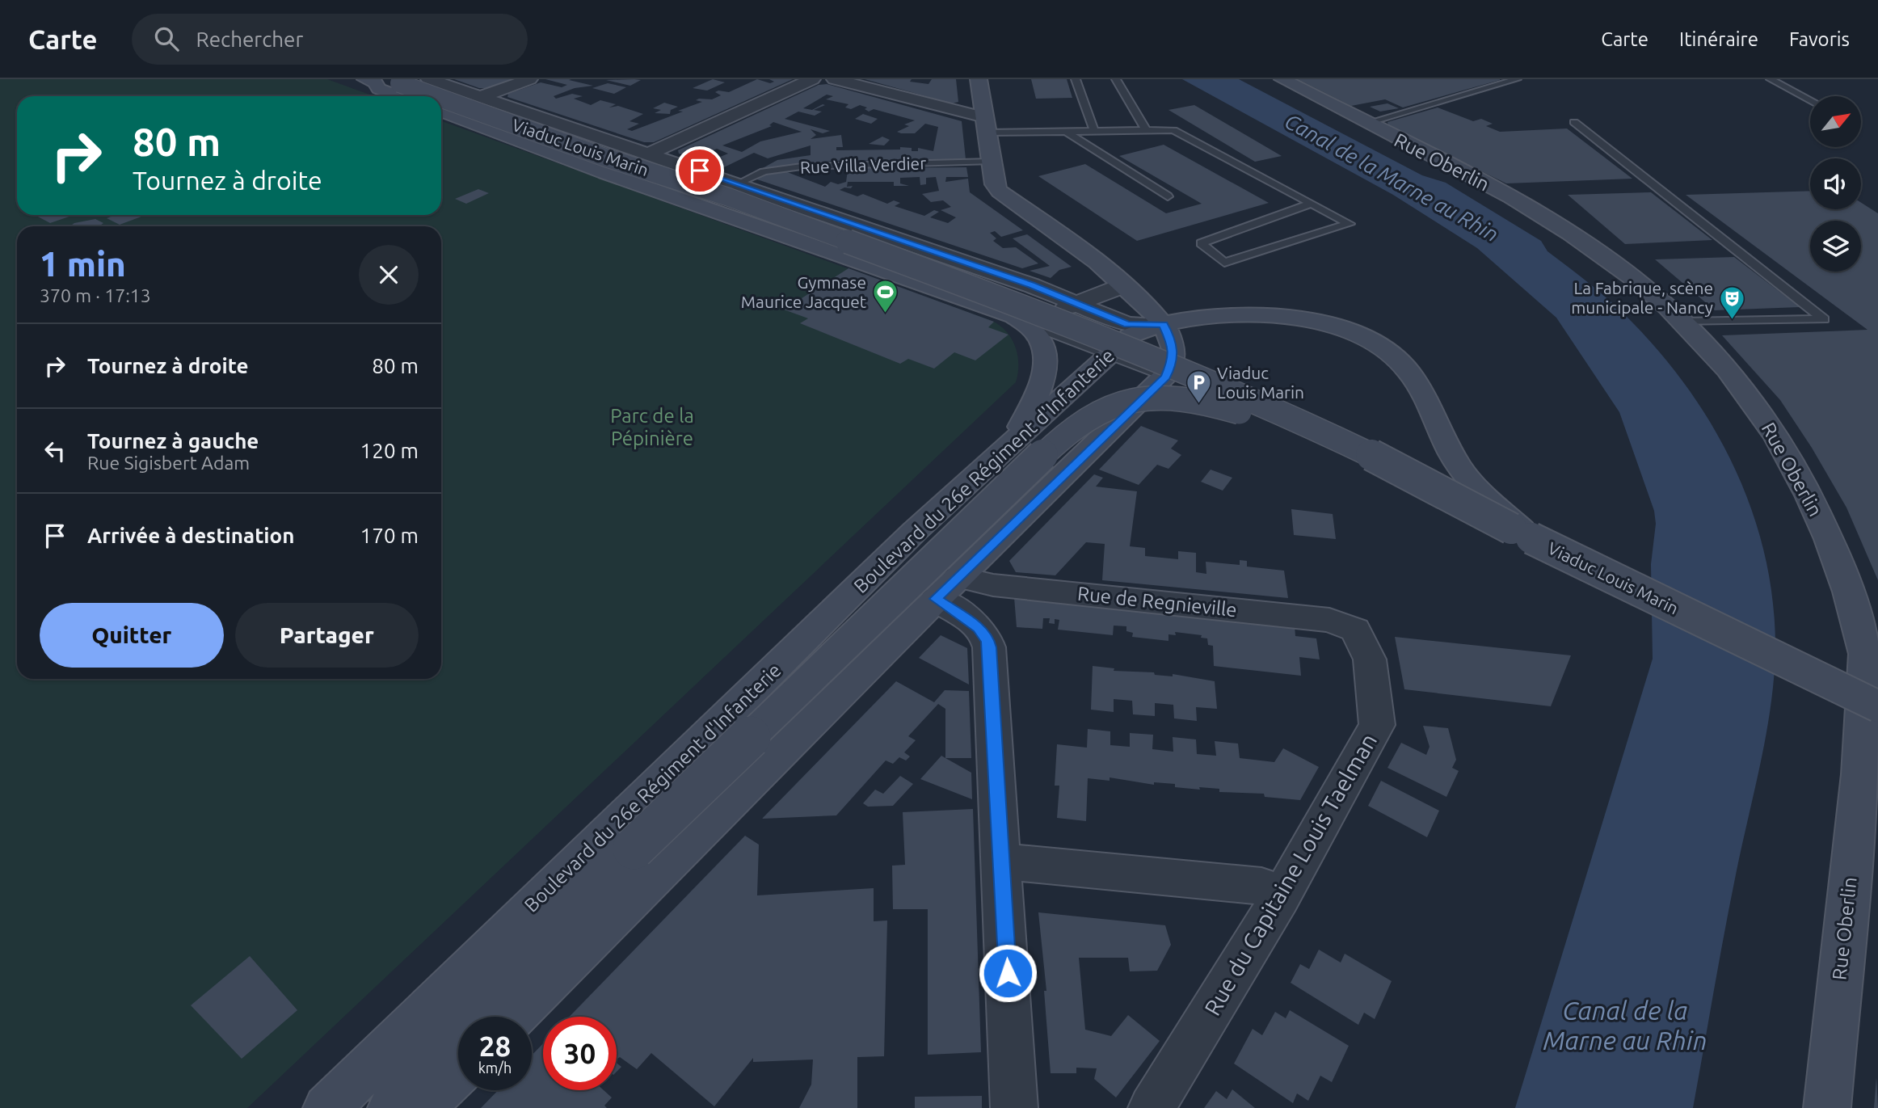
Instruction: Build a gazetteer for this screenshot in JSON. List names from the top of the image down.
{
  "streets": {
    "main road": ["Viaduc Louis Marin", "Rue Oberlin", "Boulevard du 26e Régiment d'Infanterie"],
    "street": ["Rue de Regnieville", "Rue du Capitaine Louis Taelman"],
    "lane": ["Rue Villa Verdier"]
  },
  "crossings": [
    ["Viaduc Louis Marin", "Boulevard du 26e Régiment d'Infanterie"],
    ["Rue de Regnieville", "Rue du Capitaine Louis Taelman"]
  ],
  "water": ["Canal de la Marne au Rhin"],
  "parks": ["Parc de la Pépinière"],
  "places": {
    "sports": ["Gymnase Maurice Jacquet"],
    "theatre": ["La Fabrique, scène municipale - Nancy"],
    "parking": ["Viaduc Louis Marin"]
  },
  "north": "top right",
  "page": {
    "header": "Carte",
    "search": "Rechercher",
    "nav": ["Carte", "Itinéraire", "Favoris"],
    "turn": ["80 m", "Tournez à droite"],
    "heading": ["1 min", "370 m · 17:13"],
    "list": [
      {
        "name": "Tournez à droite",
        "value": "80 m"
      },
      {
        "name": "Tournez à gauche",
        "note": "Rue Sigisbert Adam",
        "value": "120 m"
      },
      {
        "name": "Arrivée à destination",
        "value": "170 m"
      }
    ],
    "buttons": ["Quitter", "Partager"],
    "speed": "28 km/h",
    "limit": "30"
  }
}
